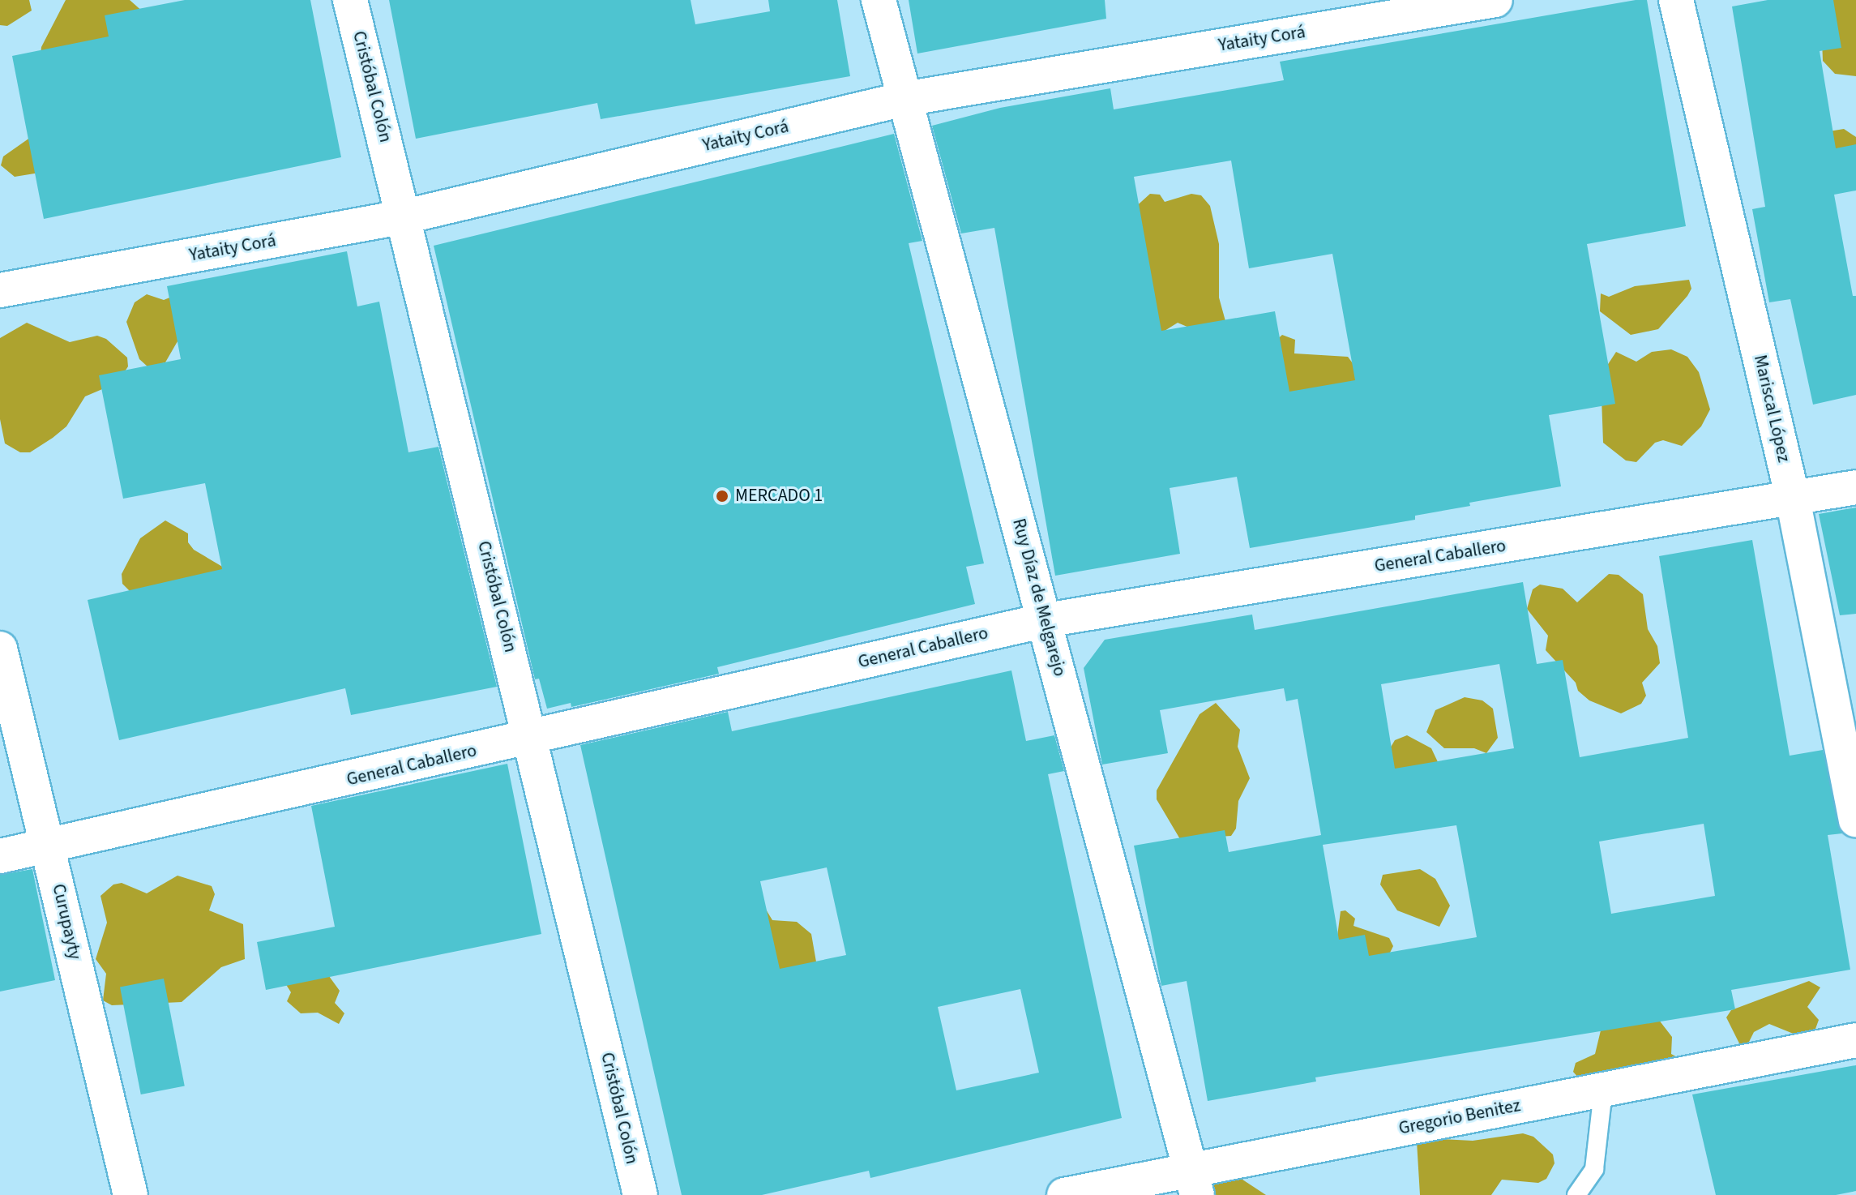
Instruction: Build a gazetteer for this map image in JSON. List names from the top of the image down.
{
  "streets": {
    "street": [
      "Yataity Corá",
      "Cristóbal Colón",
      "Mariscal López",
      "General Caballero",
      "Ruy Díaz de Melgarejo",
      "Curupayty",
      "Gregorio Benitez"
    ]
  },
  "crossings": [
    ["Yataity Corá", "Cristóbal Colón"],
    ["Yataity Corá", "Ruy Díaz de Melgarejo"],
    ["Cristóbal Colón", "General Caballero"],
    ["Mariscal López", "General Caballero"],
    ["General Caballero", "Ruy Díaz de Melgarejo"],
    ["General Caballero", "Curupayty"],
    ["Ruy Díaz de Melgarejo", "Gregorio Benitez"]
  ],
  "places": ["MERCADO 1"]
}
